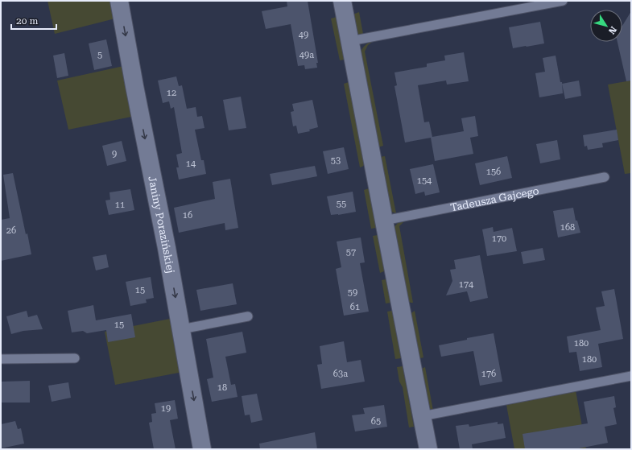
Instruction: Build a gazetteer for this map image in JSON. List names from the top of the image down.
{
  "streets": {
    "street": ["Janiny Porazińskiej"],
    "lane": ["Tadeusza Gajcego"]
  },
  "one_way": ["Janiny Porazińskiej"],
  "house_numbers": [
    "49",
    "5",
    "49a",
    "12",
    "9",
    "53",
    "14",
    "156",
    "154",
    "55",
    "11",
    "16",
    "168",
    "26",
    "170",
    "57",
    "174",
    "15",
    "59",
    "61",
    "15",
    "180",
    "180",
    "63a",
    "176",
    "18",
    "19",
    "65"
  ],
  "scale_bar": "20 m",
  "north": "bottom right"
}
